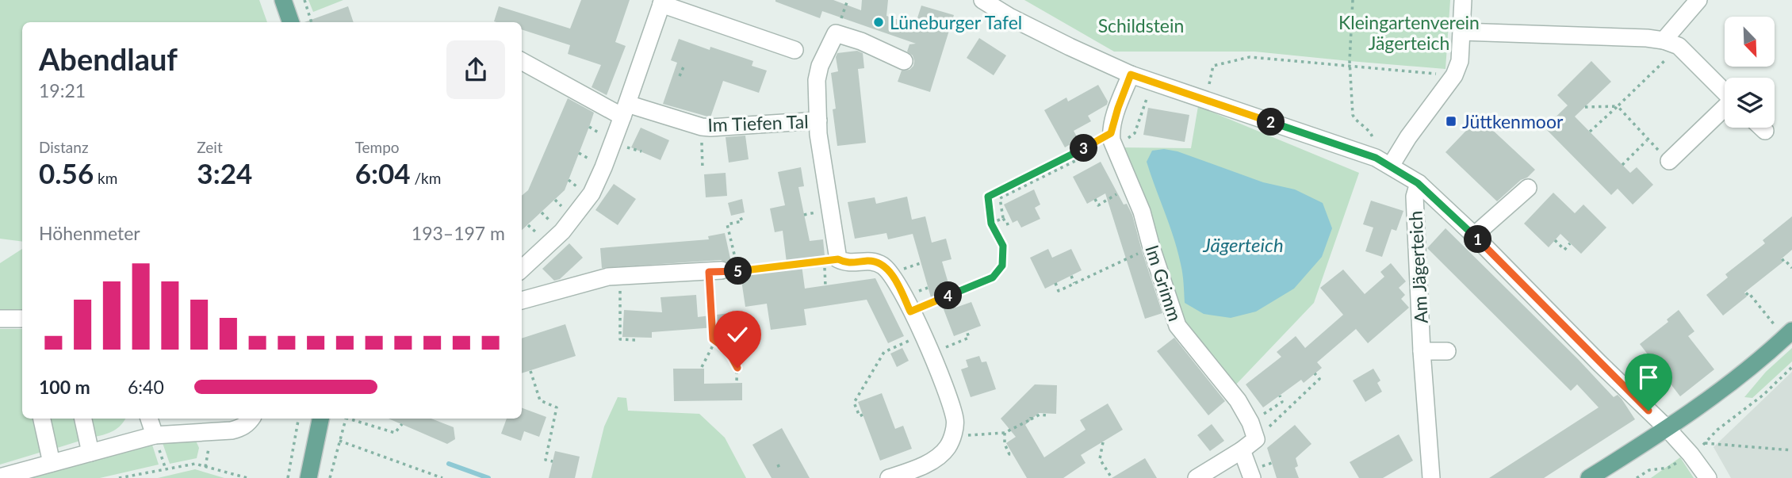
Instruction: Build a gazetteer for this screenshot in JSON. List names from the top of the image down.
{
  "streets": {
    "street": ["Im Tiefen Tal", "Am Jägerteich", "Im Grimm"]
  },
  "water": ["Jägerteich"],
  "parks": ["Kleingartenverein Jägerteich", "Schildstein"],
  "places": {
    "other": ["Lüneburger Tafel"],
    "transit": ["Jüttkenmoor"]
  },
  "north": "bottom right",
  "page": {
    "heading": ["Abendlauf", "19:21"],
    "pins": [
      "2",
      "3",
      "1",
      "5",
      "4"
    ],
    "stats": [
      ["Distanz", "0.56 km"],
      ["Zeit", "3:24"],
      ["Tempo", "6:04 /km"]
    ],
    "chart": ["Höhenmeter", "193–197 m"],
    "list": [
      {
        "name": "100 m",
        "note": "6:40"
      }
    ]
  }
}
